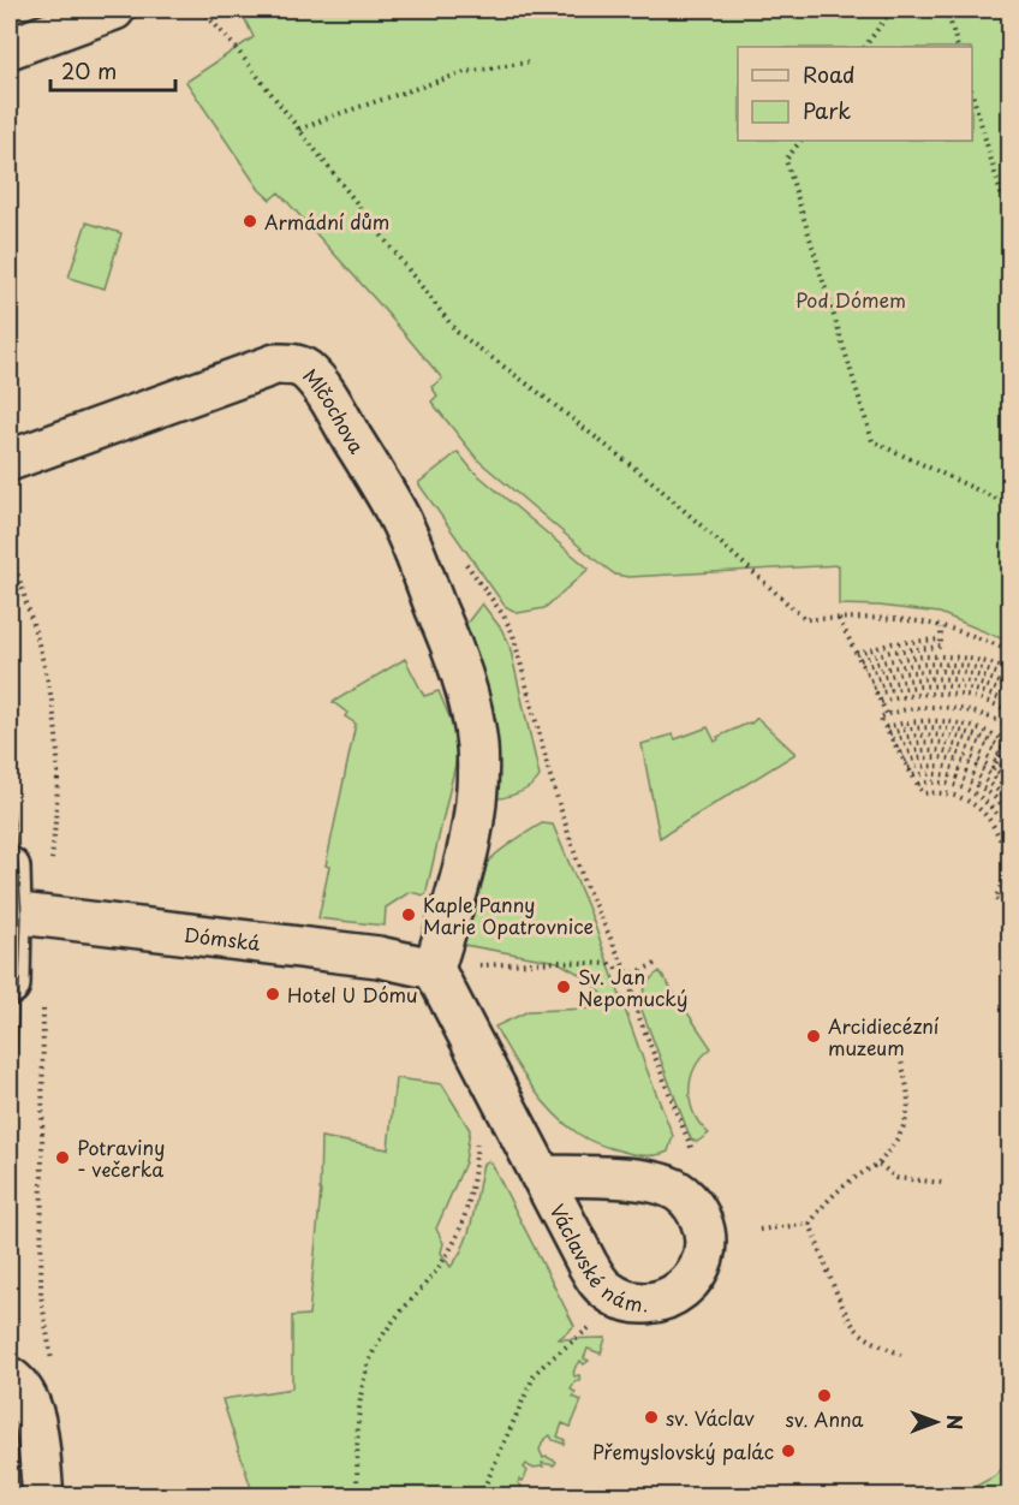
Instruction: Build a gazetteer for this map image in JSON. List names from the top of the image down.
{
  "streets": {
    "street": ["Mlčochova", "Dómská", "Václavské nám."]
  },
  "crossings": [
    ["Mlčochova", "Dómská"],
    ["Mlčochova", "Václavské nám."],
    ["Dómská", "Václavské nám."]
  ],
  "parks": ["Pod Dómem"],
  "places": [
    "Armádní dům",
    "Kaple Panny Marie Opatrovnice",
    "Sv. Jan Nepomucký",
    "Hotel U Dómu",
    "Arcidiecézní muzeum",
    "Potraviny - večerka",
    "sv. Anna",
    "sv. Václav",
    "Přemyslovský palác"
  ],
  "legend": ["Road", "Park"],
  "scale_bar": "20 m",
  "north": "right"
}
